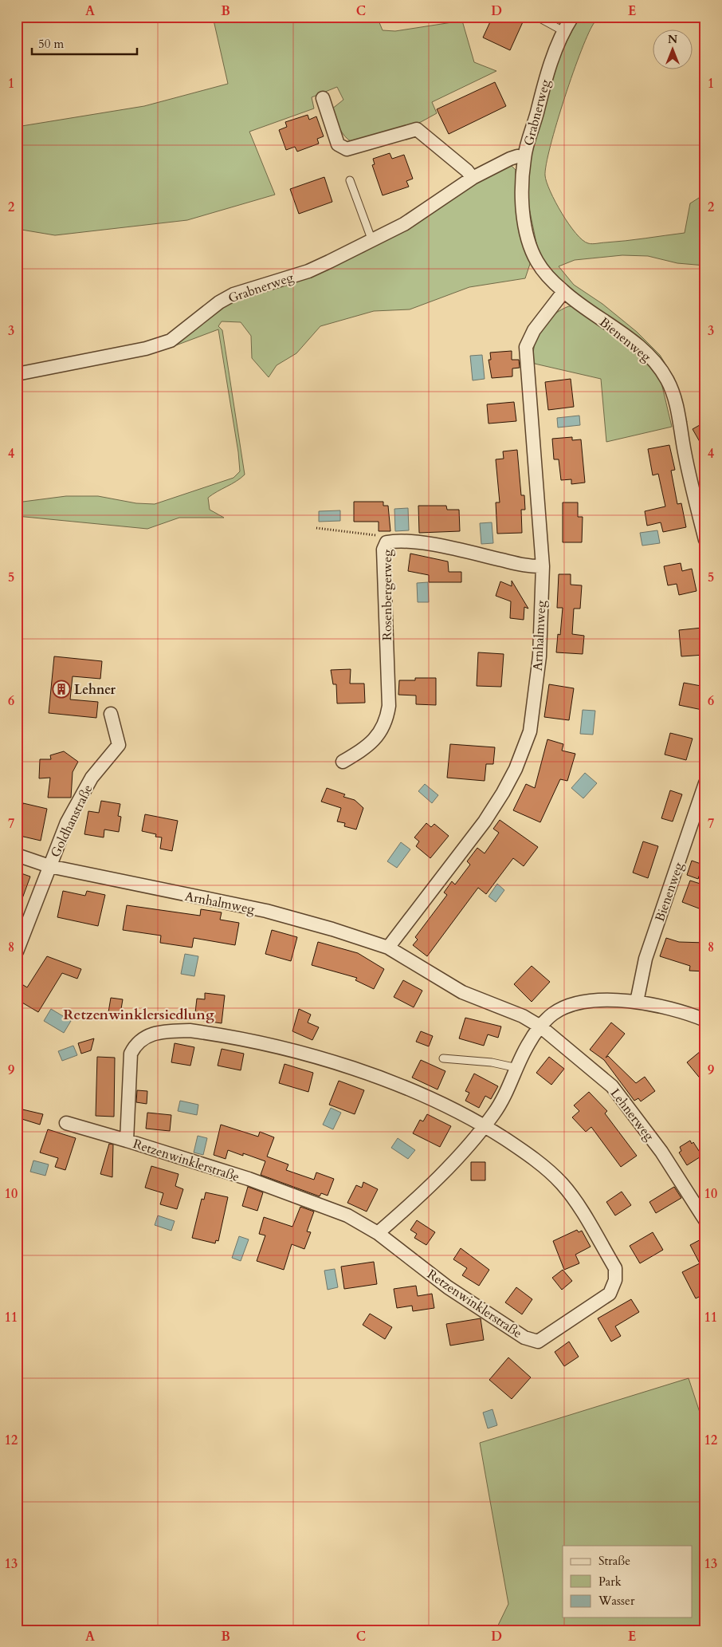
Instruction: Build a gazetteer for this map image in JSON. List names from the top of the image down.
{
  "streets": {
    "street": [
      "Grabnerweg",
      "Bienenweg",
      "Rosenbergerweg",
      "Arnhalmweg",
      "Goldhanstraße",
      "Lehnerweg",
      "Retzenwinklerstraße"
    ]
  },
  "crossings": [
    ["Grabnerweg", "Bienenweg"],
    ["Bienenweg", "Arnhalmweg"],
    ["Rosenbergerweg", "Arnhalmweg"],
    ["Arnhalmweg", "Goldhanstraße"],
    ["Arnhalmweg", "Lehnerweg"]
  ],
  "districts": ["Retzenwinklersiedlung"],
  "places": {
    "building": ["Lehner"]
  },
  "legend": ["Straße", "Park", "Wasser"],
  "scale_bar": "50 m",
  "north": "top",
  "grid": {
    "columns": [
      "A",
      "B",
      "C",
      "D",
      "E"
    ],
    "rows": [
      "1",
      "2",
      "3",
      "4",
      "5",
      "6",
      "7",
      "8",
      "9",
      "10",
      "11",
      "12",
      "13"
    ]
  }
}
